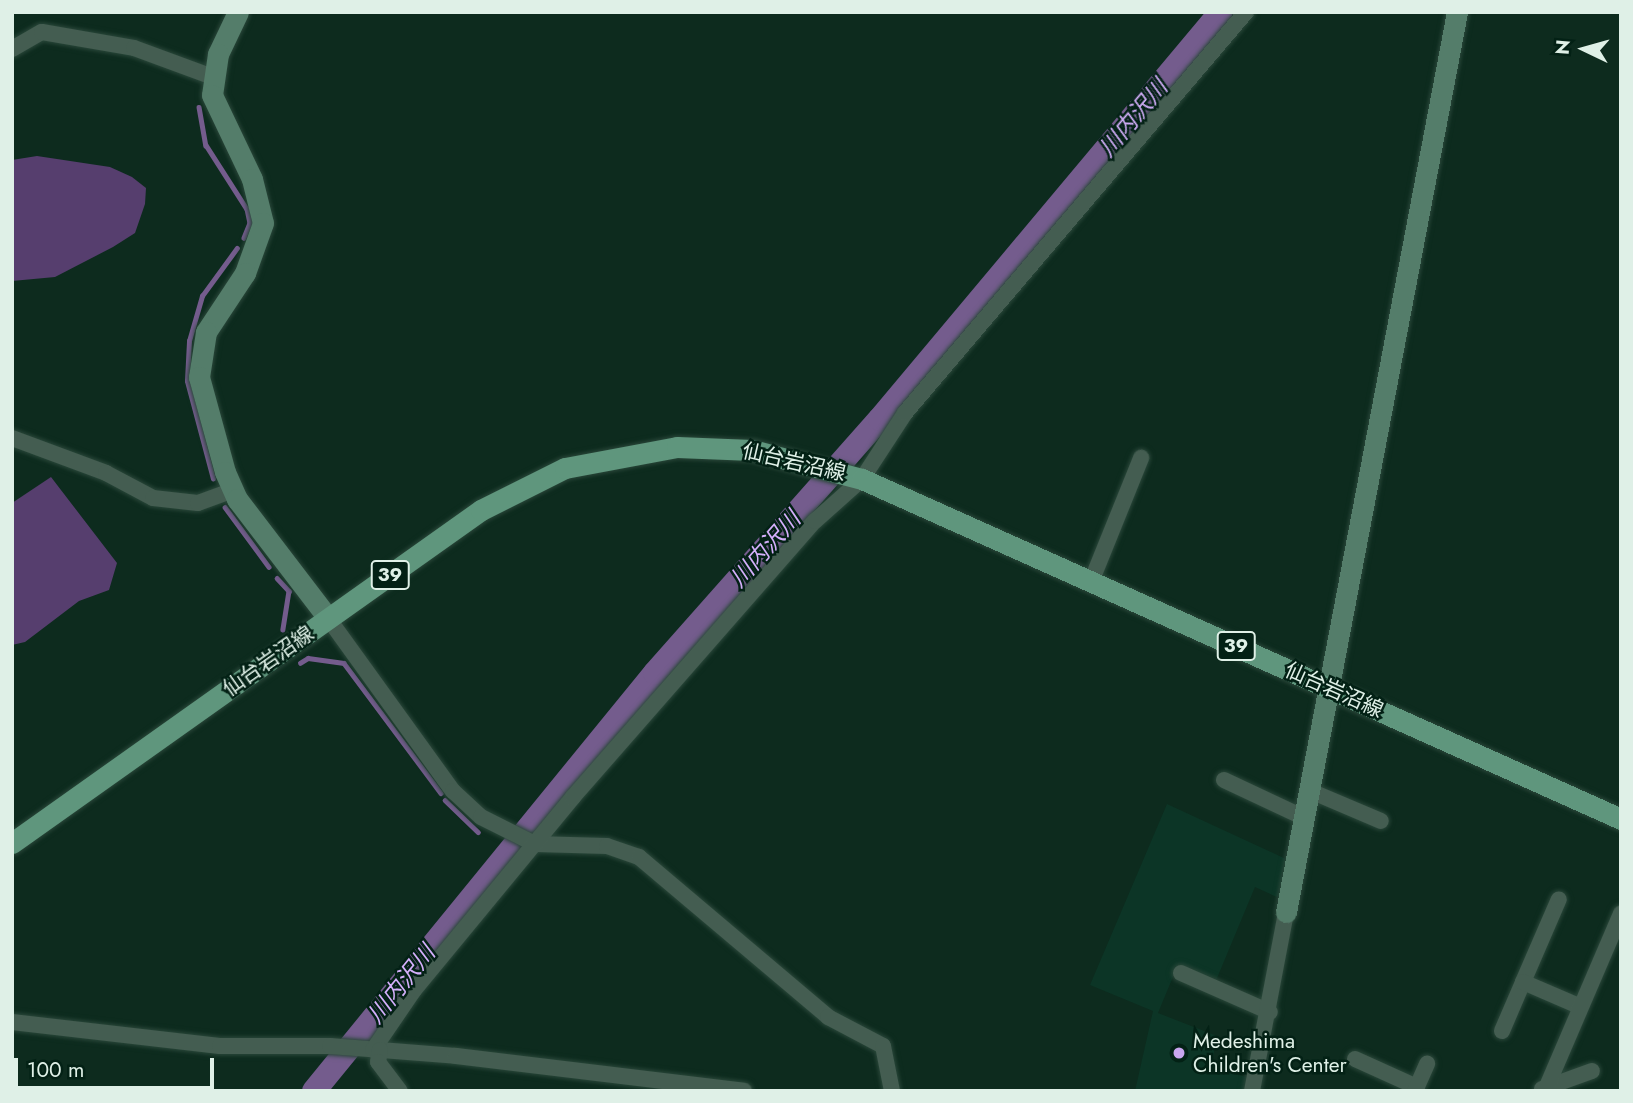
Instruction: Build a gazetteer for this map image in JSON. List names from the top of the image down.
{
  "streets": {
    "main road": ["仙台岩沼線", "39"]
  },
  "water": ["川内沢川"],
  "places": ["Medeshima Children's Center"],
  "scale_bar": "100 m",
  "north": "left"
}
